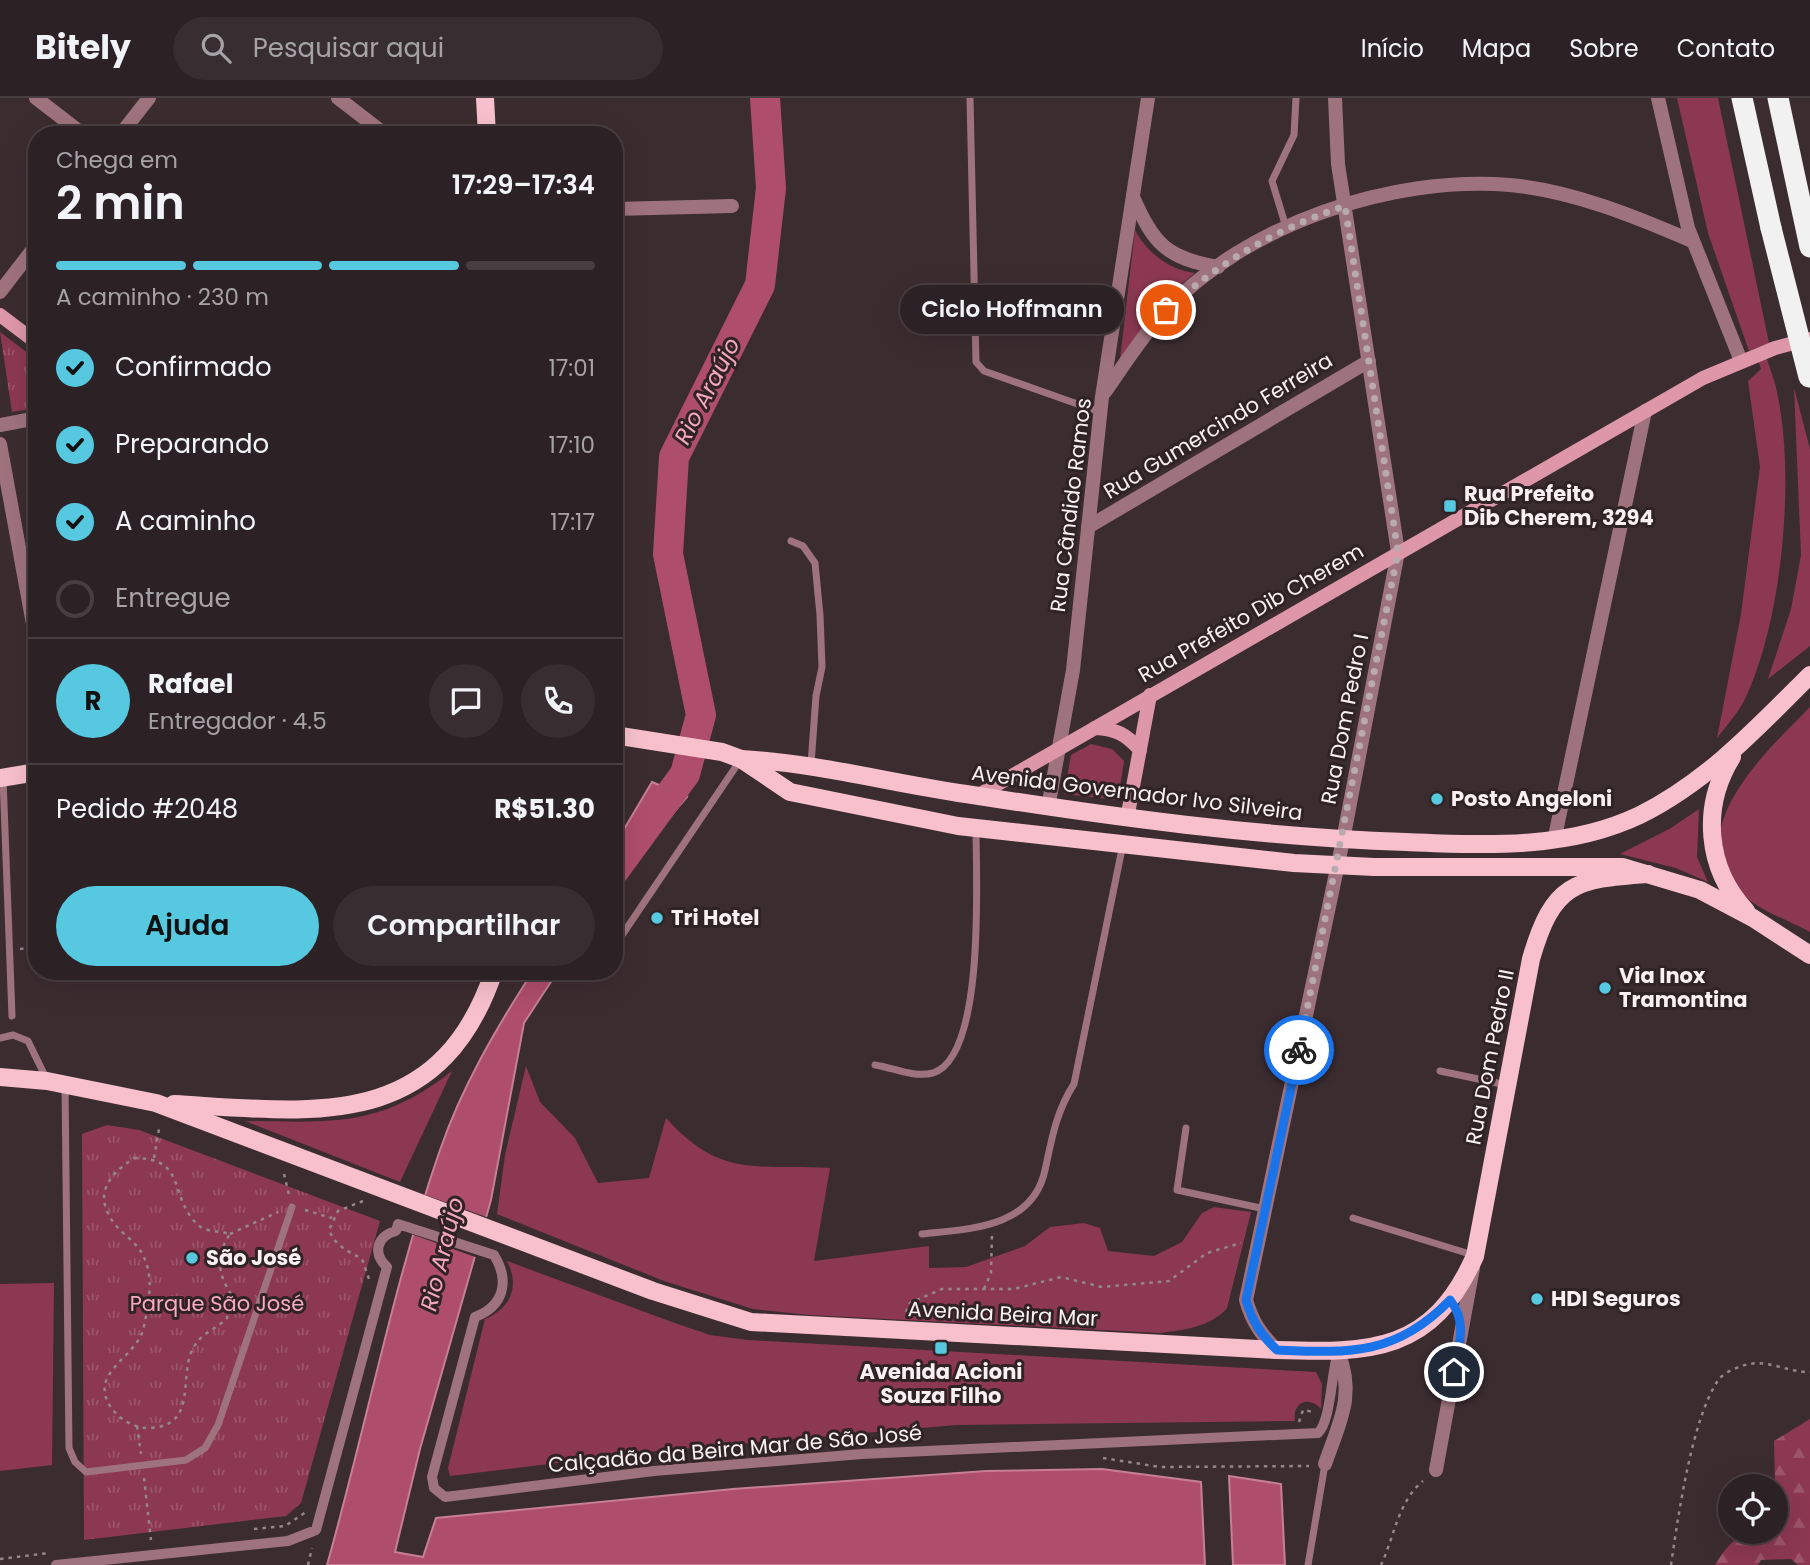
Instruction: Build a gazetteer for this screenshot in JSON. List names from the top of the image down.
{
  "streets": {
    "main road": [
      "Rua Prefeito Dib Cherem",
      "Avenida Governador Ivo Silveira",
      "Rua Dom Pedro II",
      "Avenida Beira Mar"
    ],
    "street": [
      "Rua Gumercindo Ferreira",
      "Rua Cândido Ramos",
      "Rua Dom Pedro I",
      "Calçadão da Beira Mar de São José"
    ]
  },
  "crossings": [
    ["Rua Gumercindo Ferreira", "Rua Cândido Ramos"],
    ["Rua Gumercindo Ferreira", "Rua Dom Pedro I"],
    ["Rua Cândido Ramos", "Rua Prefeito Dib Cherem"],
    ["Rua Cândido Ramos", "Rua Dom Pedro I"],
    ["Rua Cândido Ramos", "Avenida Governador Ivo Silveira"],
    ["Rua Prefeito Dib Cherem", "Rua Dom Pedro I"],
    ["Rua Prefeito Dib Cherem", "Avenida Governador Ivo Silveira"],
    ["Rua Dom Pedro I", "Avenida Governador Ivo Silveira"],
    ["Rua Dom Pedro I", "Avenida Beira Mar"],
    ["Avenida Governador Ivo Silveira", "Rua Dom Pedro II"],
    ["Rua Dom Pedro II", "Avenida Beira Mar"],
    ["Avenida Beira Mar", "Calçadão da Beira Mar de São José"]
  ],
  "water": ["Rio Araújo"],
  "parks": ["Parque São José"],
  "places": {
    "other": [
      "Ciclo Hoffmann",
      "Posto Angeloni",
      "Tri Hotel",
      "Via Inox Tramontina",
      "São José",
      "HDI Seguros"
    ],
    "transit": ["Rua Prefeito Dib Cherem, 3294", "Avenida Acioni Souza Filho"]
  },
  "page": {
    "header": "Bitely",
    "search": "Pesquisar aqui",
    "nav": [
      "Início",
      "Mapa",
      "Sobre",
      "Contato"
    ],
    "heading": ["2 min", "Chega em", "17:29–17:34"],
    "panel": [
      "Rafael",
      "Entregador · 4.5",
      "Pedido #2048",
      "R$51.30"
    ],
    "bar": "A caminho · 230 m",
    "bubble": "Ciclo Hoffmann",
    "list": [
      ["Confirmado", "17:01"],
      ["Preparando", "17:10"],
      ["A caminho", "17:17"],
      "Entregue"
    ],
    "round": "R",
    "buttons": ["Ajuda", "Compartilhar"]
  }
}
